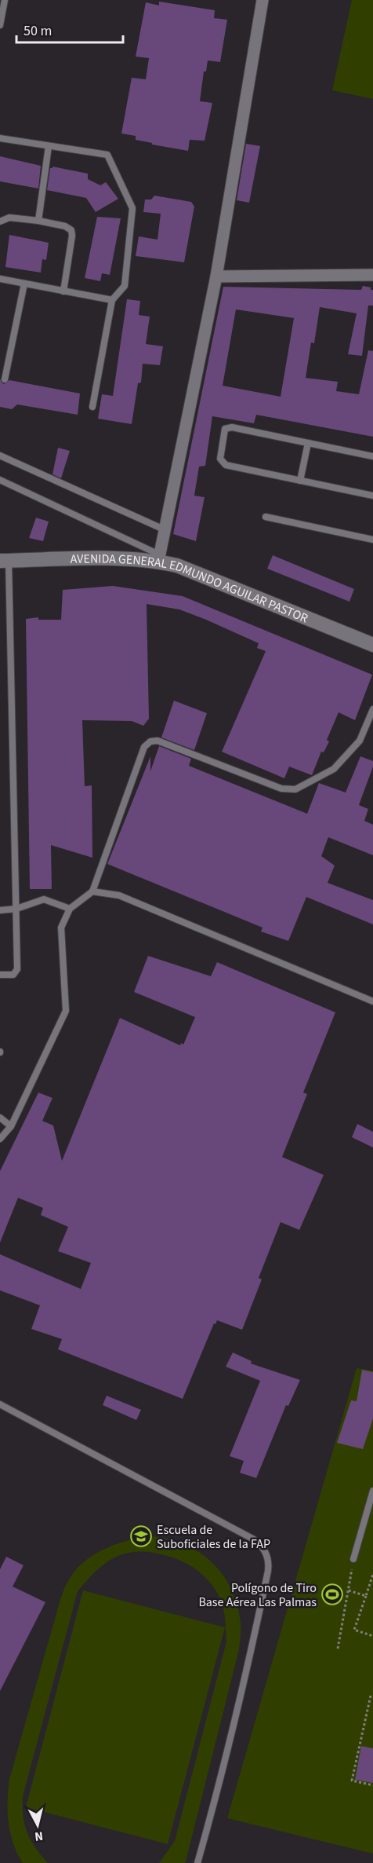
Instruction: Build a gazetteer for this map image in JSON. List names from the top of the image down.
{
  "streets": {
    "street": ["AVENIDA GENERAL EDMUNDO AGUILAR PASTOR"]
  },
  "places": {
    "school or university": ["Escuela de Suboficiales de la FAP"],
    "sports": ["Polígono de Tiro Base Aérea Las Palmas"]
  },
  "scale_bar": "50 m",
  "north": "bottom"
}
